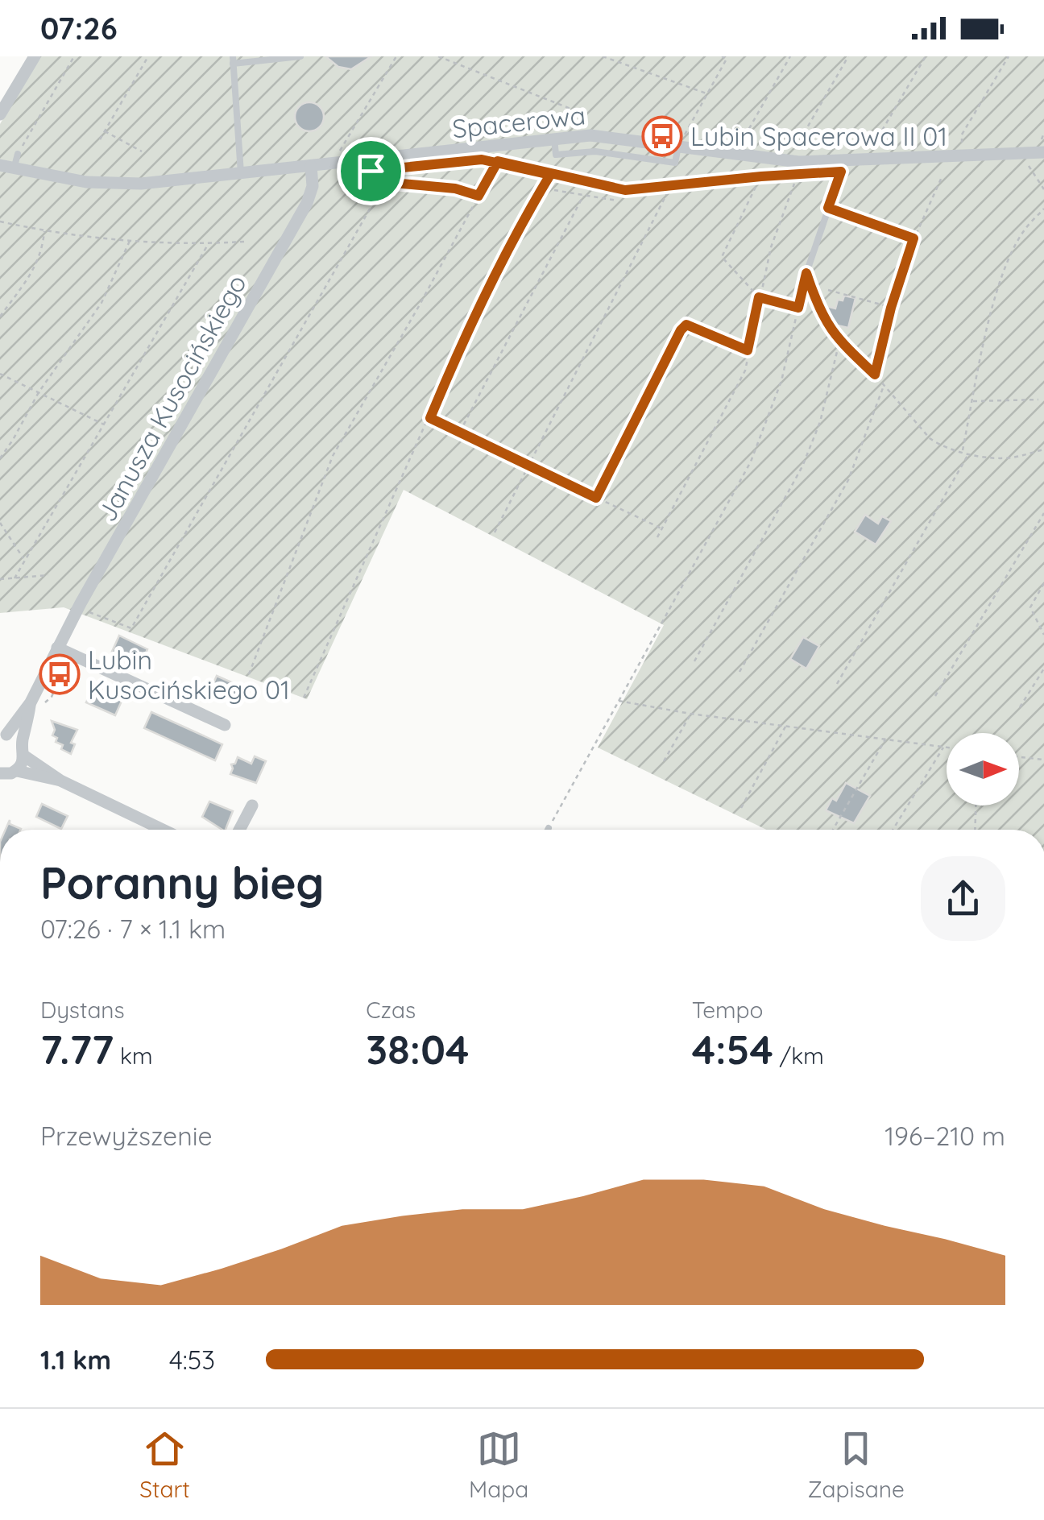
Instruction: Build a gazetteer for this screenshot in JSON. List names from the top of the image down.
{
  "streets": {
    "street": ["Spacerowa", "Janusza Kusocińskiego"]
  },
  "crossings": [
    ["Spacerowa", "Janusza Kusocińskiego"]
  ],
  "places": {
    "bus stop": ["Lubin Spacerowa II 01", "Lubin Kusocińskiego 01"]
  },
  "north": "right",
  "page": {
    "status": "07:26",
    "heading": ["Poranny bieg", "07:26 · 7 × 1.1 km"],
    "stats": [
      ["Dystans", "7.77 km"],
      ["Czas", "38:04"],
      ["Tempo", "4:54 /km"]
    ],
    "chart": ["Przewyższenie", "196–210 m"],
    "list": [
      {
        "name": "1.1 km",
        "note": "4:53"
      }
    ],
    "tabs": ["Start", "Mapa", "Zapisane"]
  }
}
